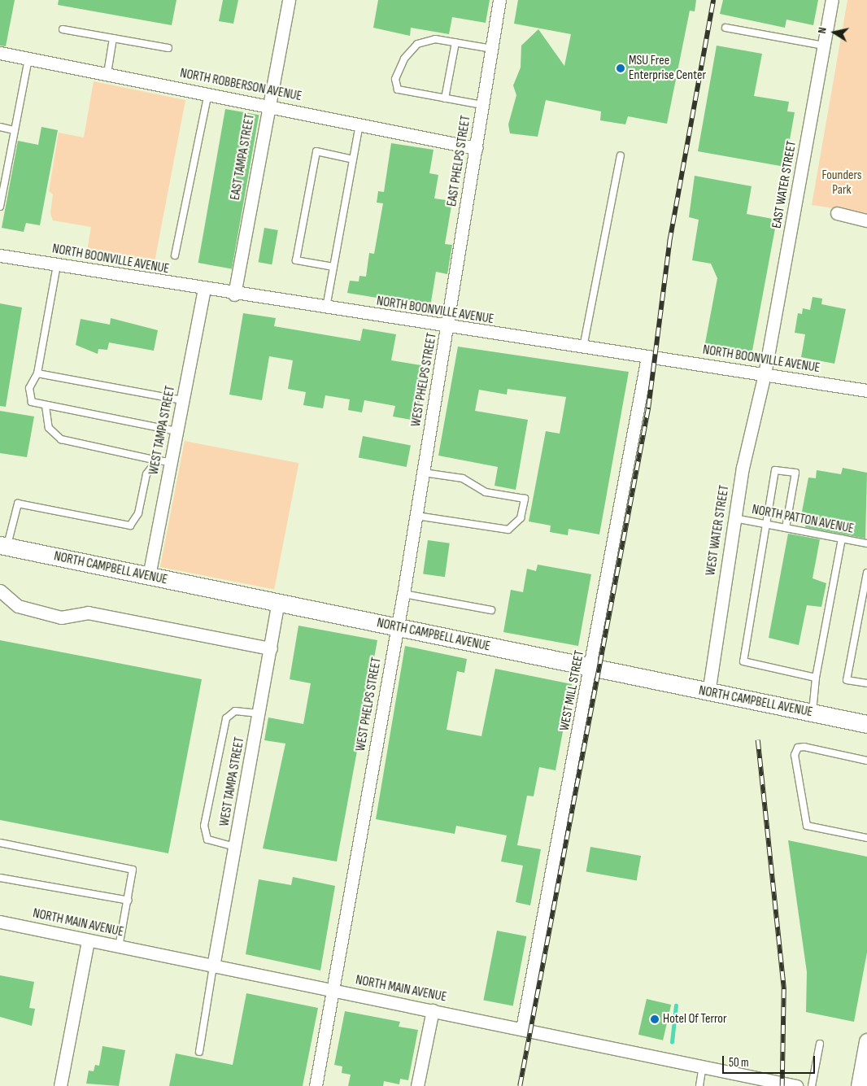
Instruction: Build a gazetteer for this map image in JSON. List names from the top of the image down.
{
  "streets": {
    "main road": ["NORTH CAMPBELL AVENUE"],
    "street": [
      "NORTH ROBBERSON AVENUE",
      "EAST TAMPA STREET",
      "EAST PHELPS STREET",
      "EAST WATER STREET",
      "NORTH BOONVILLE AVENUE",
      "WEST PHELPS STREET",
      "WEST TAMPA STREET",
      "WEST WATER STREET",
      "WEST MILL STREET",
      "NORTH MAIN AVENUE"
    ],
    "lane": ["NORTH PATTON AVENUE"]
  },
  "crossings": [
    ["NORTH ROBBERSON AVENUE", "EAST TAMPA STREET"],
    ["NORTH ROBBERSON AVENUE", "EAST PHELPS STREET"],
    ["EAST TAMPA STREET", "NORTH BOONVILLE AVENUE"],
    ["EAST PHELPS STREET", "NORTH BOONVILLE AVENUE"],
    ["EAST PHELPS STREET", "WEST PHELPS STREET"],
    ["EAST WATER STREET", "NORTH BOONVILLE AVENUE"],
    ["EAST WATER STREET", "WEST WATER STREET"],
    ["NORTH BOONVILLE AVENUE", "WEST PHELPS STREET"],
    ["NORTH BOONVILLE AVENUE", "WEST TAMPA STREET"],
    ["NORTH BOONVILLE AVENUE", "WEST WATER STREET"],
    ["NORTH BOONVILLE AVENUE", "WEST MILL STREET"],
    ["WEST PHELPS STREET", "NORTH CAMPBELL AVENUE"],
    ["WEST PHELPS STREET", "NORTH MAIN AVENUE"],
    ["WEST TAMPA STREET", "NORTH CAMPBELL AVENUE"],
    ["WEST TAMPA STREET", "NORTH MAIN AVENUE"],
    ["NORTH PATTON AVENUE", "WEST WATER STREET"],
    ["WEST WATER STREET", "NORTH CAMPBELL AVENUE"],
    ["NORTH CAMPBELL AVENUE", "WEST MILL STREET"],
    ["WEST MILL STREET", "NORTH MAIN AVENUE"]
  ],
  "parks": ["Founders Park"],
  "places": ["MSU Free Enterprise Center", "Hotel Of Terror"],
  "scale_bar": "50 m",
  "north": "left"
}
